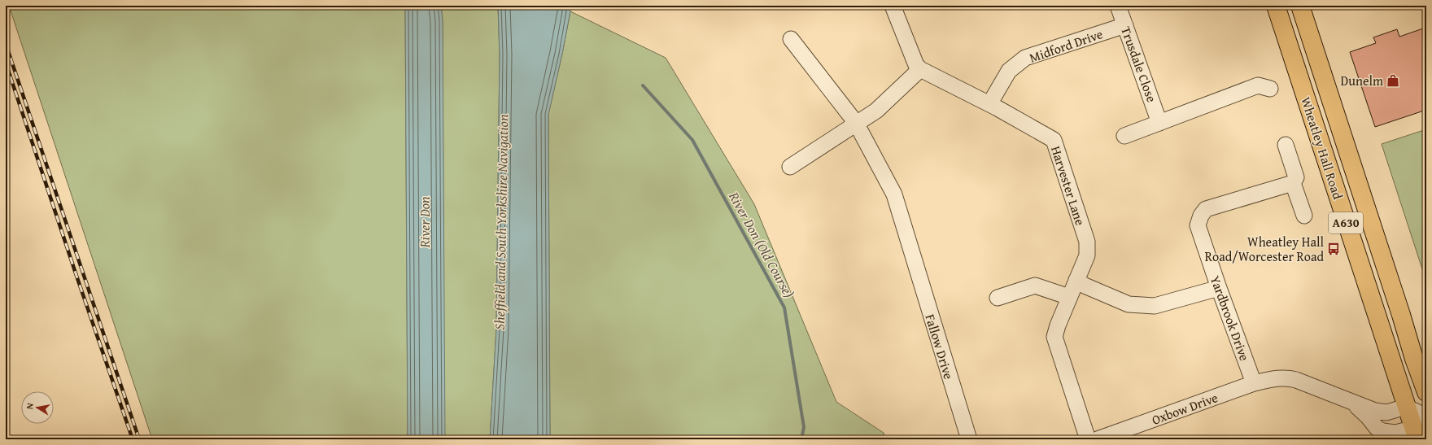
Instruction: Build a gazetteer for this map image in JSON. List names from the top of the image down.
{
  "streets": {
    "highway": ["Wheatley Hall Road", "A630"],
    "street": [
      "Midford Drive",
      "Trusdale Close",
      "Harvester Lane",
      "Yardbrook Drive",
      "Fallow Drive",
      "Oxbow Drive"
    ]
  },
  "crossings": [
    ["Midford Drive", "Trusdale Close"],
    ["Midford Drive", "Harvester Lane"],
    ["Wheatley Hall Road", "Oxbow Drive"],
    ["Yardbrook Drive", "Oxbow Drive"]
  ],
  "water": ["River Don", "Sheffield and South Yorkshire Navigation", "River Don (Old Course)"],
  "places": {
    "shop": ["Dunelm"],
    "bus stop": ["Wheatley Hall Road/Worcester Road"]
  },
  "north": "left"
}
